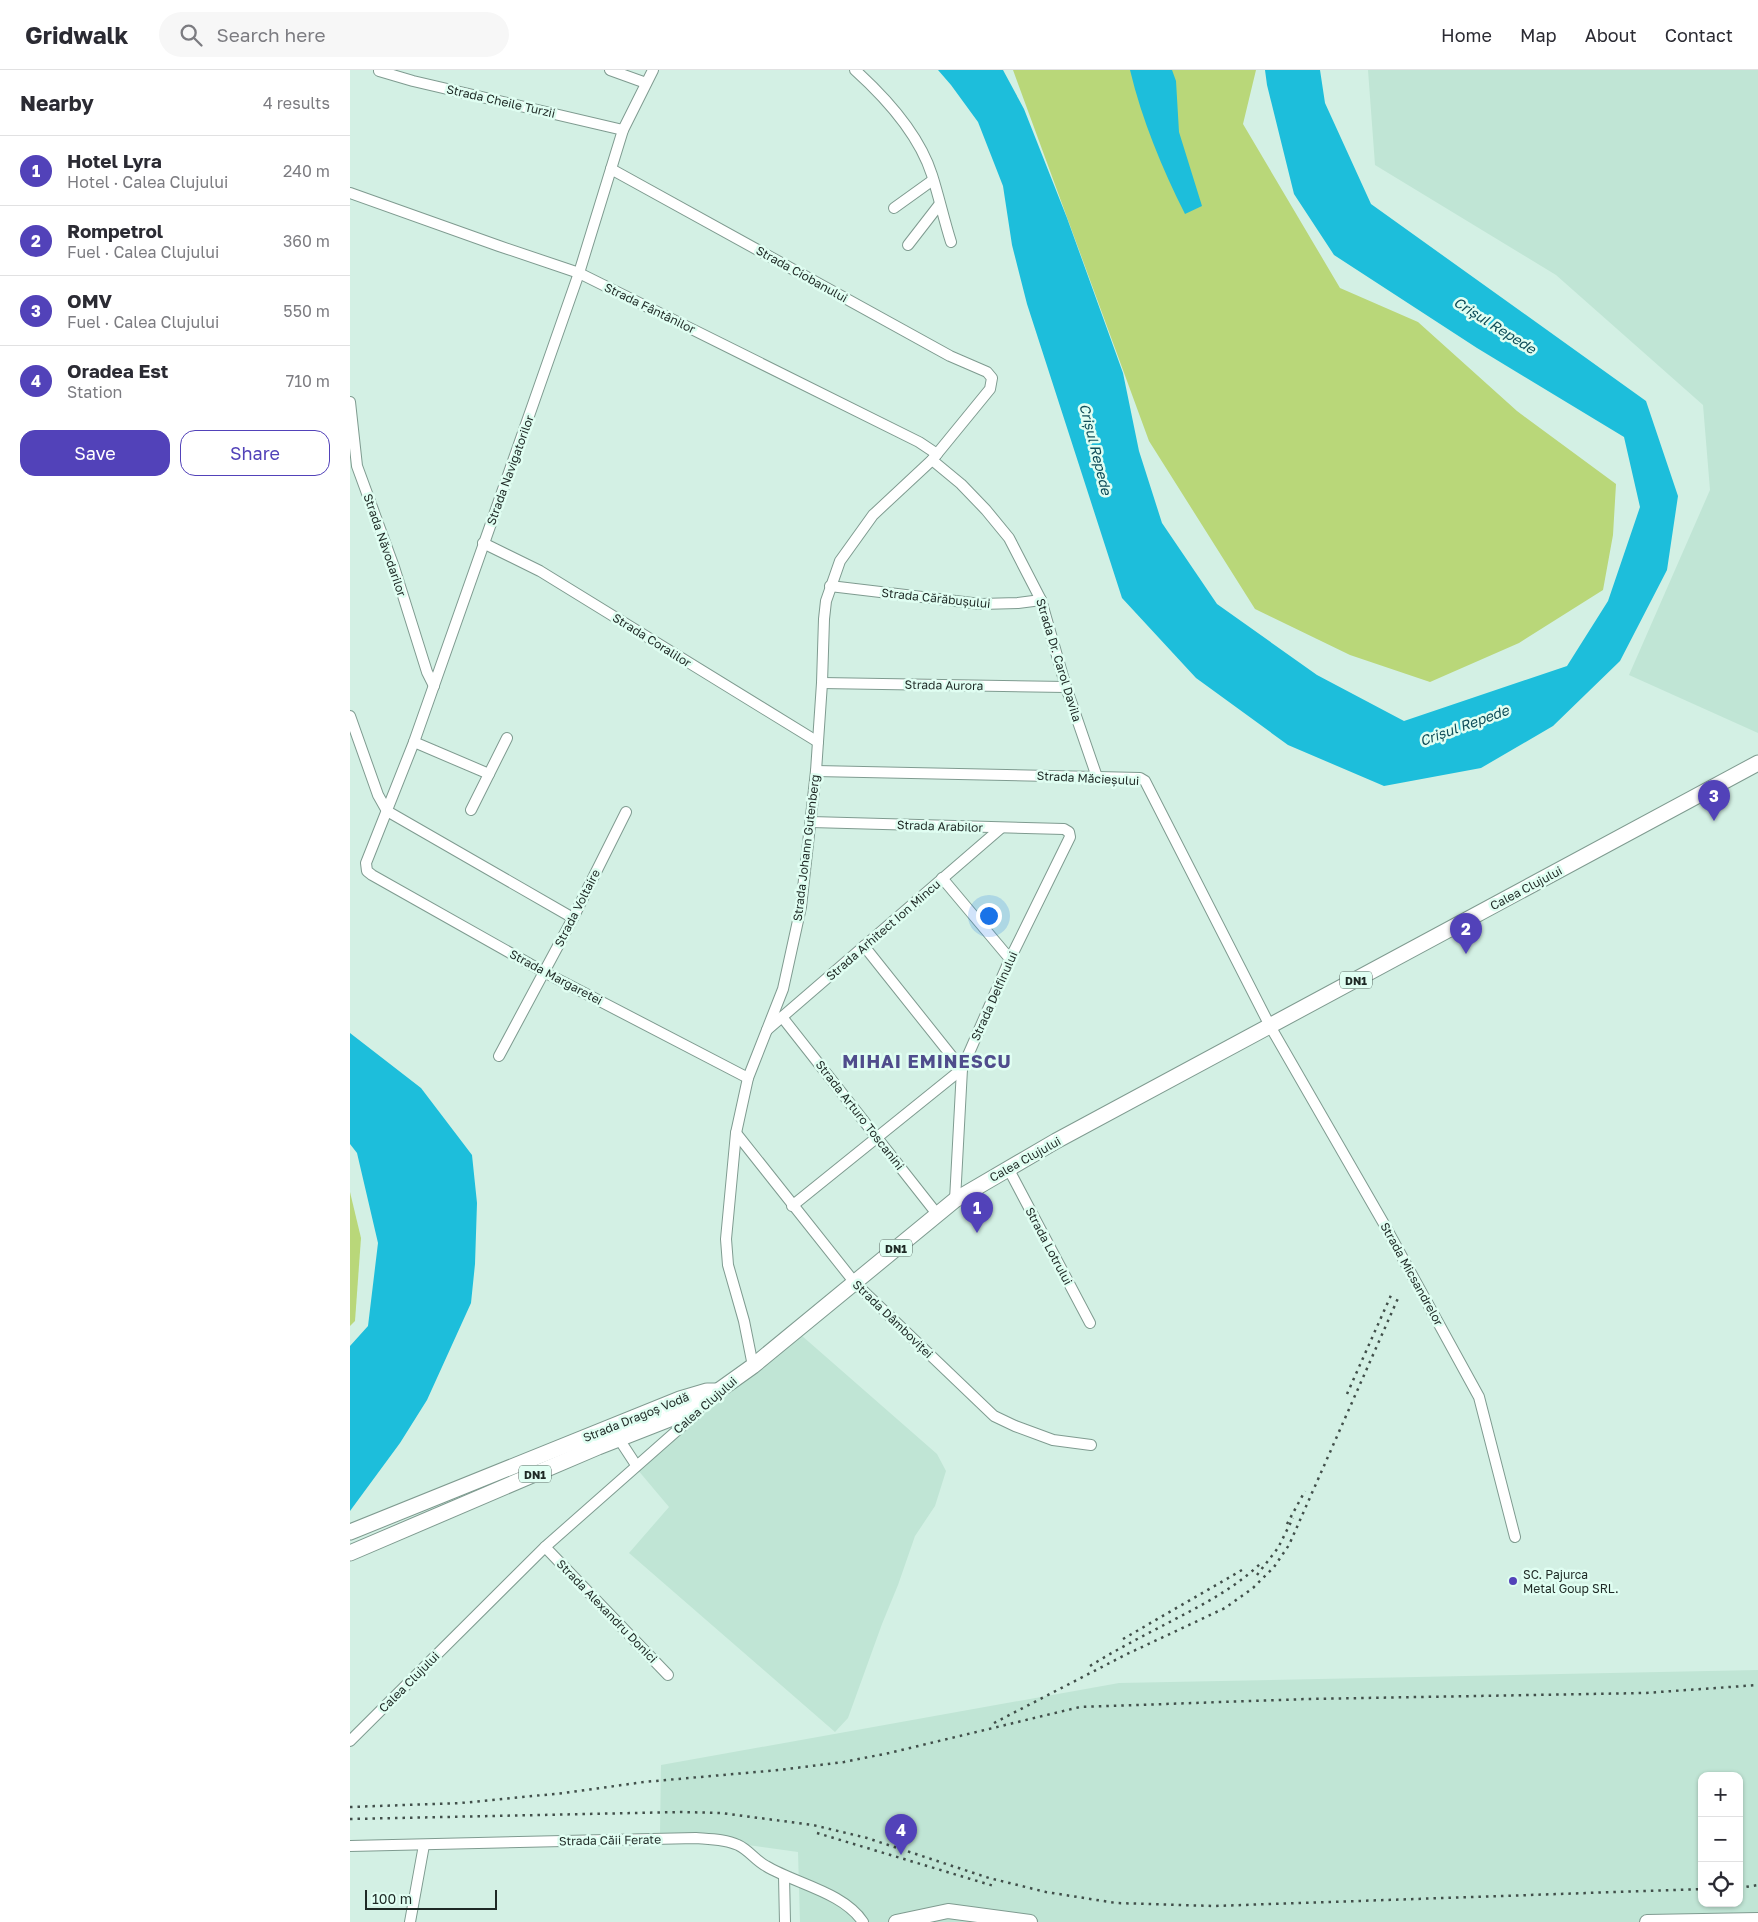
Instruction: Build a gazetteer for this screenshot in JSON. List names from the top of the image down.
{
  "streets": {
    "main road": ["Calea Clujului", "DN1", "Strada Dragoș Vodă"],
    "street": [
      "Strada Cheile Turzii",
      "Strada Ciobanului",
      "Strada Fântânilor",
      "Strada Navigatorilor",
      "Strada Năvodarilor",
      "Strada Cărăbușului",
      "Strada Coralilor",
      "Strada Dr. Carol Davila",
      "Strada Aurora",
      "Strada Măcieșului",
      "Strada Arabilor",
      "Strada Johann Gutenberg",
      "Strada Voltaire",
      "Strada Arhitect Ion Mincu",
      "Strada Margaretei",
      "Strada Delfinului",
      "Strada Arturo Toscanini",
      "Strada Lotrului",
      "Strada Micsandrelor",
      "Strada Dâmboviței",
      "Strada Alexandru Donici",
      "Strada Căii Ferate"
    ]
  },
  "crossings": [
    ["Strada Cheile Turzii", "Strada Navigatorilor"],
    ["Strada Ciobanului", "Strada Navigatorilor"],
    ["Strada Ciobanului", "Strada Johann Gutenberg"],
    ["Strada Fântânilor", "Strada Navigatorilor"],
    ["Strada Fântânilor", "Strada Dr. Carol Davila"],
    ["Strada Fântânilor", "Strada Johann Gutenberg"],
    ["Strada Navigatorilor", "Strada Năvodarilor"],
    ["Strada Navigatorilor", "Strada Coralilor"],
    ["Strada Navigatorilor", "Strada Margaretei"],
    ["Strada Cărăbușului", "Strada Dr. Carol Davila"],
    ["Strada Cărăbușului", "Strada Johann Gutenberg"],
    ["Strada Coralilor", "Strada Johann Gutenberg"],
    ["Strada Dr. Carol Davila", "Strada Aurora"],
    ["Strada Dr. Carol Davila", "Strada Măcieșului"],
    ["Strada Dr. Carol Davila", "Strada Johann Gutenberg"],
    ["Strada Aurora", "Strada Johann Gutenberg"],
    ["Strada Măcieșului", "Strada Johann Gutenberg"],
    ["Strada Măcieșului", "Calea Clujului"],
    ["Strada Măcieșului", "Strada Micsandrelor"],
    ["Strada Arabilor", "Strada Johann Gutenberg"],
    ["Strada Arabilor", "Strada Arhitect Ion Mincu"],
    ["Strada Arabilor", "Strada Delfinului"],
    ["Strada Johann Gutenberg", "Calea Clujului"],
    ["Strada Johann Gutenberg", "Strada Arhitect Ion Mincu"],
    ["Strada Johann Gutenberg", "Strada Margaretei"],
    ["Strada Johann Gutenberg", "Strada Dâmboviței"],
    ["Calea Clujului", "Strada Delfinului"],
    ["Calea Clujului", "Strada Arturo Toscanini"],
    ["Calea Clujului", "Strada Lotrului"],
    ["Calea Clujului", "Strada Micsandrelor"],
    ["Calea Clujului", "Strada Dâmboviței"],
    ["Calea Clujului", "Strada Dragoș Vodă"],
    ["Calea Clujului", "Strada Alexandru Donici"],
    ["Strada Voltaire", "Strada Margaretei"],
    ["Strada Arhitect Ion Mincu", "Strada Arturo Toscanini"]
  ],
  "districts": ["MIHAI EMINESCU"],
  "water": ["Crișul Repede"],
  "places": ["SC. Pajurca Metal Goup SRL."],
  "scale_bar": "100 m",
  "page": {
    "header": "Gridwalk",
    "search": "Search here",
    "nav": [
      "Home",
      "Map",
      "About",
      "Contact"
    ],
    "heading": ["Nearby", "4 results"],
    "list": [
      {
        "mark": "1",
        "name": "Hotel Lyra",
        "note": "Hotel · Calea Clujului",
        "value": "240 m"
      },
      {
        "mark": "2",
        "name": "Rompetrol",
        "note": "Fuel · Calea Clujului",
        "value": "360 m"
      },
      {
        "mark": "3",
        "name": "OMV",
        "note": "Fuel · Calea Clujului",
        "value": "550 m"
      },
      {
        "mark": "4",
        "name": "Oradea Est",
        "note": "Station",
        "value": "710 m"
      }
    ],
    "buttons": ["Save", "Share"],
    "pins": [
      "3",
      "2",
      "1",
      "4"
    ],
    "map_buttons": ["+", "−"],
    "scale": "100 m"
  }
}
